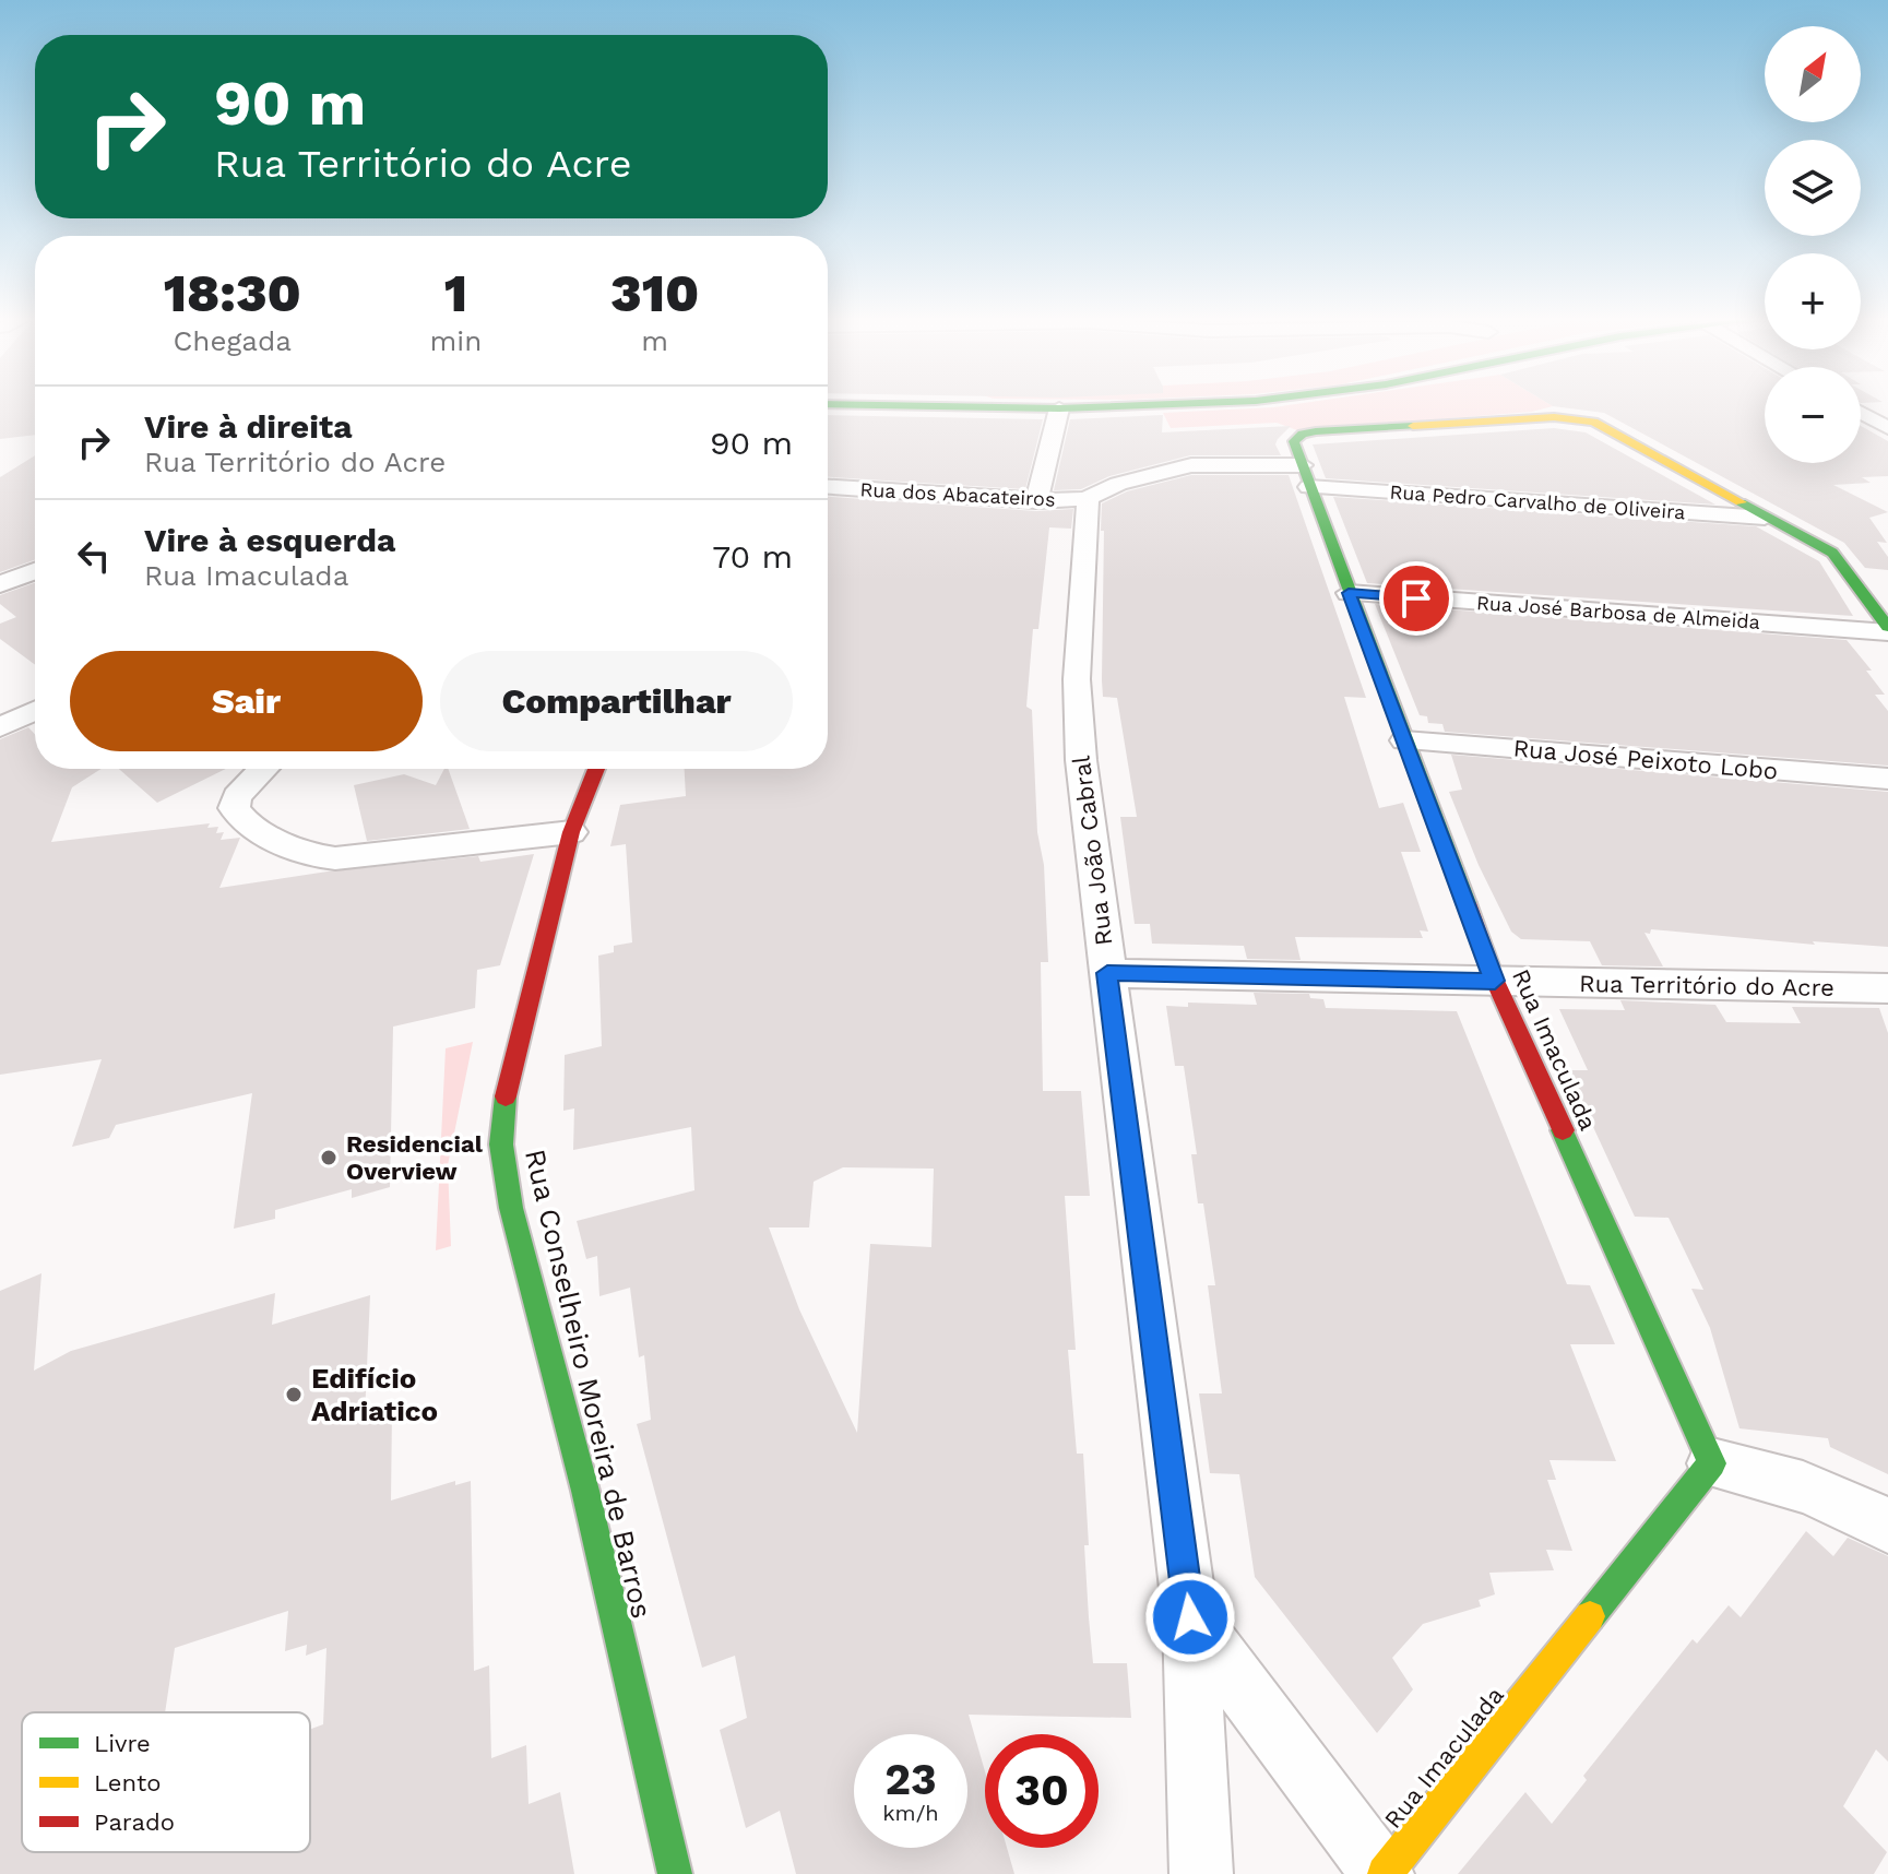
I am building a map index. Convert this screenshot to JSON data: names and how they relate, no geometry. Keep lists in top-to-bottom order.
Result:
{
  "streets": {
    "main road": ["Rua Imaculada", "Rua Conselheiro Moreira de Barros"],
    "street": [
      "Rua dos Abacateiros",
      "Rua Pedro Carvalho de Oliveira",
      "Rua José Barbosa de Almeida",
      "Rua José Peixoto Lobo",
      "Rua João Cabral",
      "Rua Território do Acre"
    ]
  },
  "crossings": [
    ["Rua dos Abacateiros", "Rua Pedro Carvalho de Oliveira"],
    ["Rua dos Abacateiros", "Rua João Cabral"],
    ["Rua dos Abacateiros", "Rua Imaculada"],
    ["Rua Pedro Carvalho de Oliveira", "Rua Imaculada"],
    ["Rua José Barbosa de Almeida", "Rua Imaculada"],
    ["Rua José Peixoto Lobo", "Rua Imaculada"],
    ["Rua João Cabral", "Rua Território do Acre"],
    ["Rua Território do Acre", "Rua Imaculada"]
  ],
  "places": ["Residencial Overview", "Edifício Adriatico"],
  "legend": ["Livre", "Lento", "Parado"],
  "north": "top right",
  "page": {
    "map_buttons": ["+", "−"],
    "turn": ["90 m", "Rua Território do Acre"],
    "eta": [
      "18:30",
      "Chegada",
      "1",
      "min",
      "310",
      "m"
    ],
    "list": [
      {
        "name": "Vire à direita",
        "note": "Rua Território do Acre",
        "value": "90 m"
      },
      {
        "name": "Vire à esquerda",
        "note": "Rua Imaculada",
        "value": "70 m"
      }
    ],
    "buttons": ["Sair", "Compartilhar"],
    "speed": "23 km/h",
    "limit": "30"
  }
}
